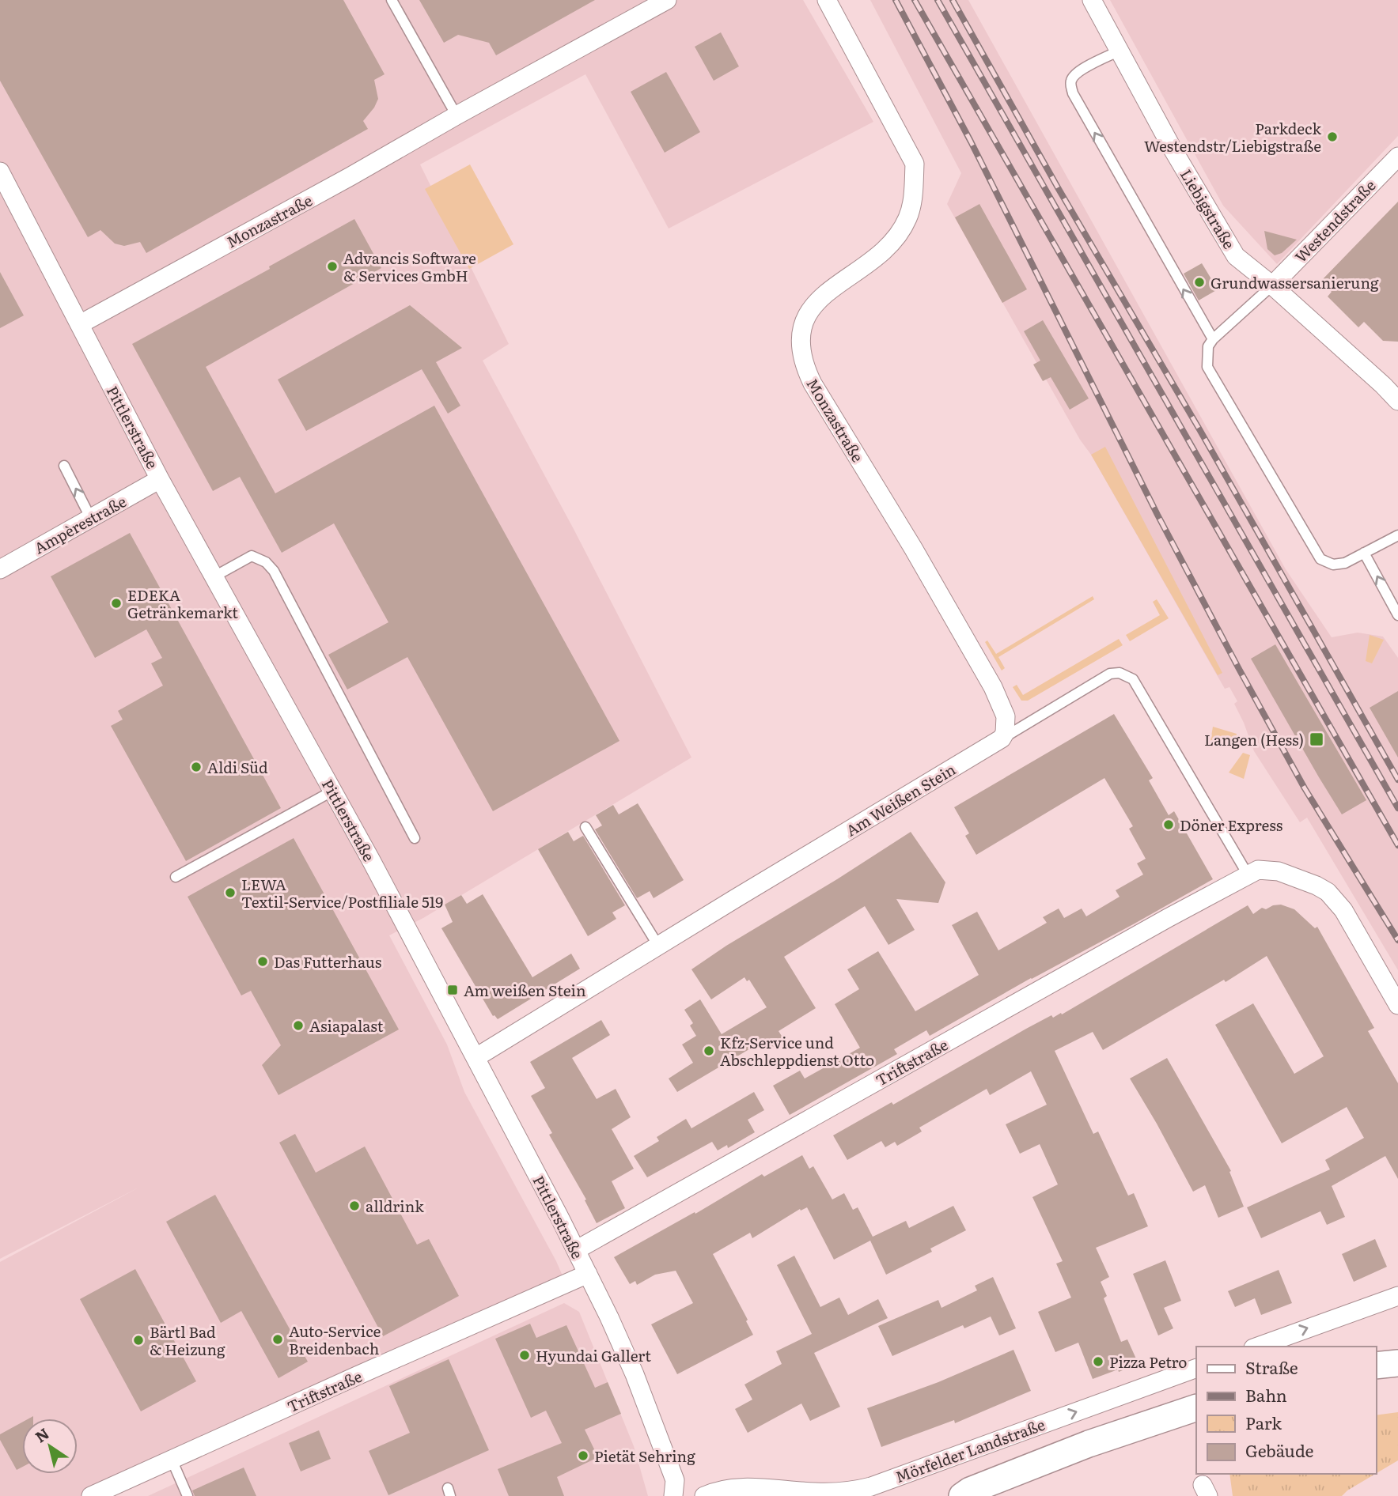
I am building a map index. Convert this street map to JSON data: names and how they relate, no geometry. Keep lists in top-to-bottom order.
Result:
{
  "streets": {
    "street": [
      "Liebigstraße",
      "Monzastraße",
      "Westendstraße",
      "Pittlerstraße",
      "Ampèrestraße",
      "Am Weißen Stein",
      "Triftstraße",
      "Mörfelder Landstraße"
    ]
  },
  "crossings": [
    ["Liebigstraße", "Westendstraße"],
    ["Monzastraße", "Pittlerstraße"],
    ["Monzastraße", "Am Weißen Stein"],
    ["Pittlerstraße", "Ampèrestraße"],
    ["Pittlerstraße", "Am Weißen Stein"],
    ["Pittlerstraße", "Triftstraße"],
    ["Am Weißen Stein", "Triftstraße"]
  ],
  "one_way": ["Mörfelder Landstraße"],
  "places": {
    "other": [
      "Parkdeck Westendstr/Liebigstraße",
      "Advancis Software & Services GmbH",
      "Grundwassersanierung",
      "EDEKA Getränkemarkt",
      "Aldi Süd",
      "Döner Express",
      "LEWA Textil-Service/Postfiliale 519",
      "Das Futterhaus",
      "Asiapalast",
      "Kfz-Service und Abschleppdienst Otto",
      "alldrink",
      "Auto-Service Breidenbach",
      "Bärtl Bad & Heizung",
      "Hyundai Gallert",
      "Pizza Petro",
      "Pietät Sehring"
    ],
    "transit": ["Langen (Hess)", "Am weißen Stein"]
  },
  "legend": [
    "Straße",
    "Bahn",
    "Park",
    "Gebäude"
  ],
  "north": "top left"
}
